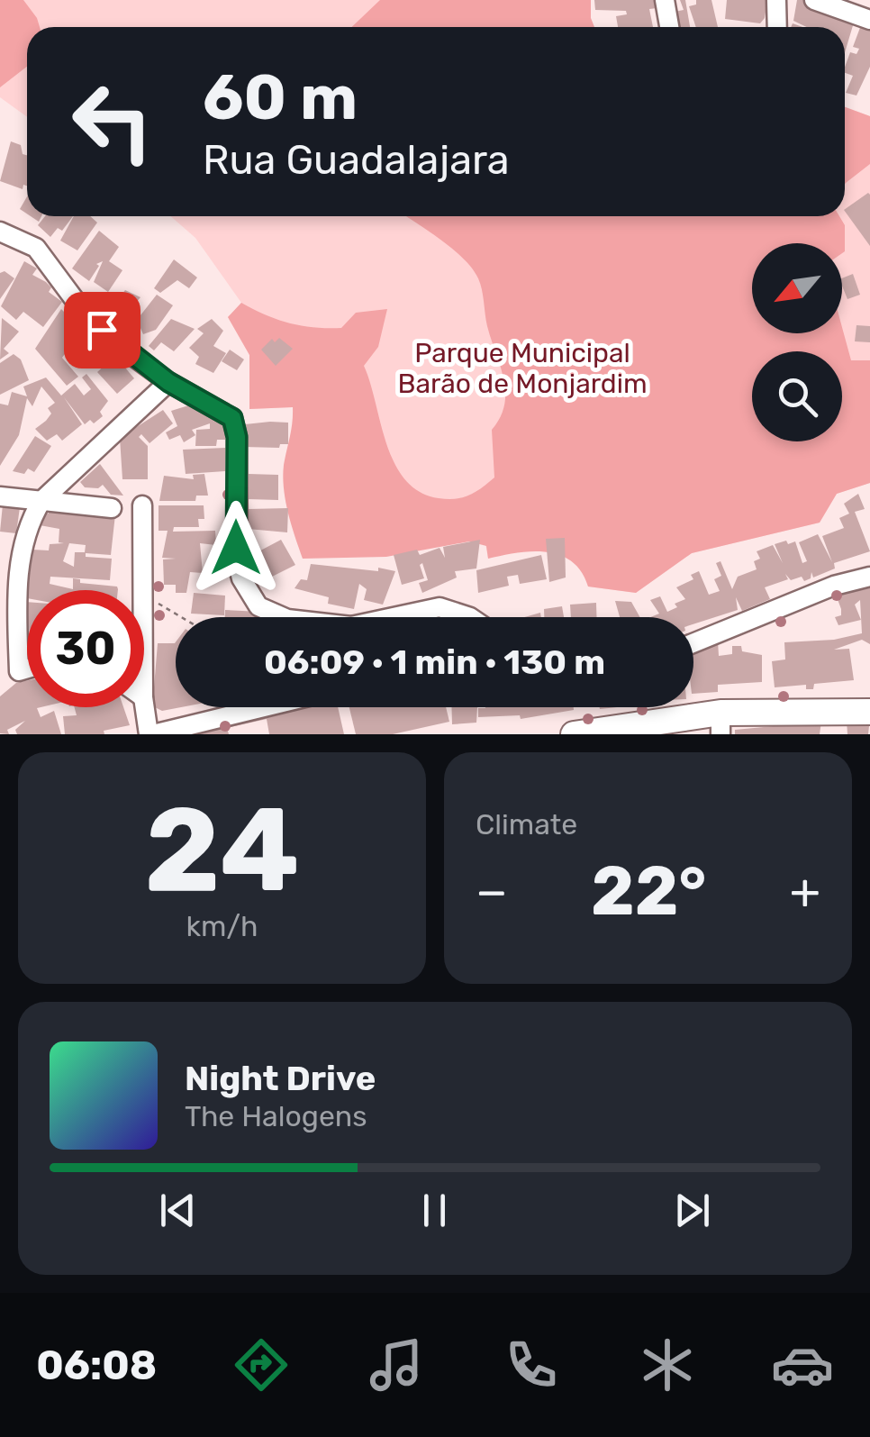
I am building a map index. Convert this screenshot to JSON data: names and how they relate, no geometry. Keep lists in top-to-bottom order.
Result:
{
  "parks": ["Parque Municipal Barão de Monjardim"],
  "north": "bottom left",
  "page": {
    "turn": ["60 m", "Rua Guadalajara"],
    "limit": "30",
    "trip": "06:09 · 1 min · 130 m",
    "tile": [
      ["24", "km/h"],
      "Climate"
    ],
    "heat": ["−", "22°", "+"],
    "song": ["Night Drive", "The Halogens"],
    "tabs": "06:08"
  }
}
